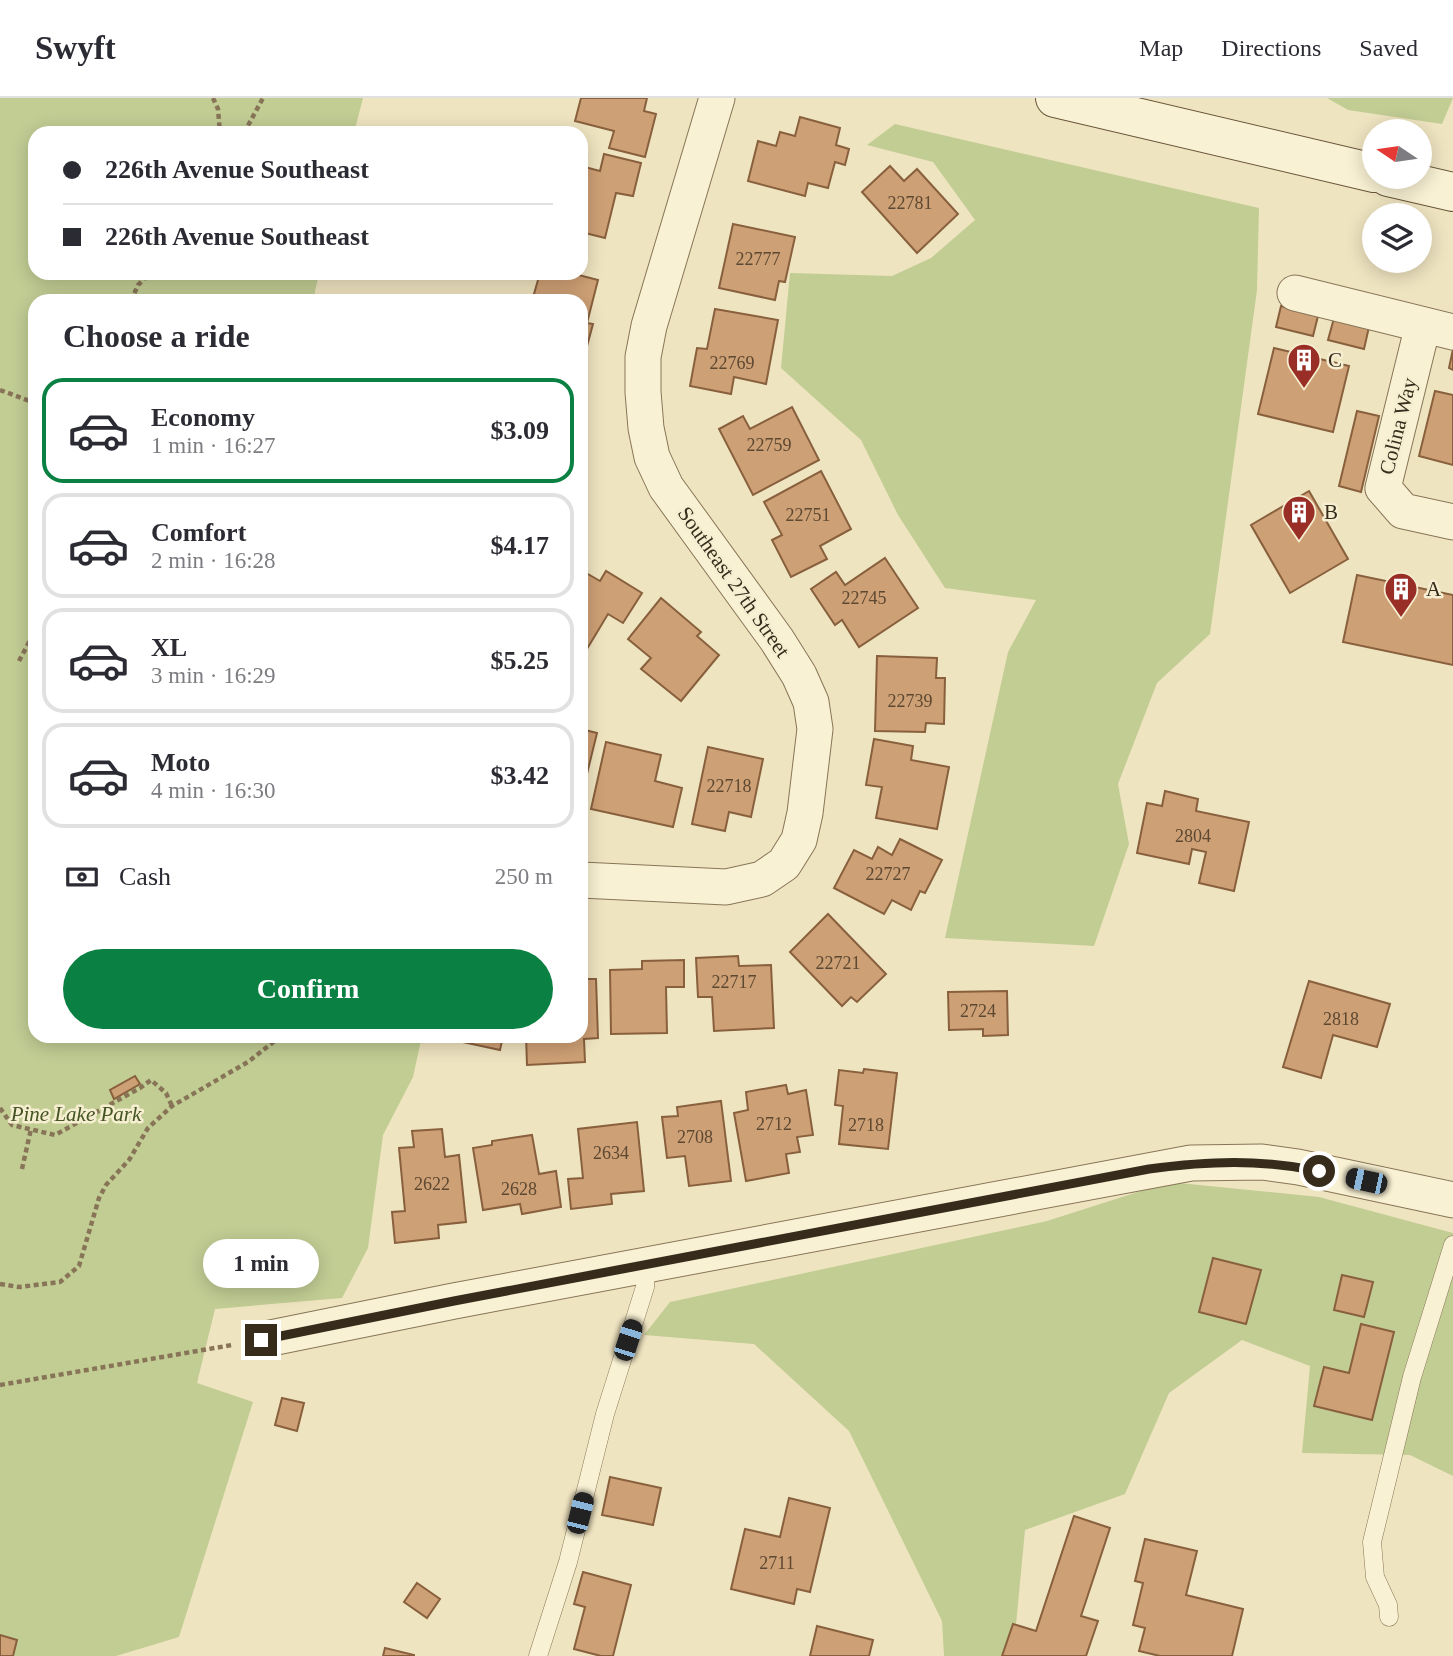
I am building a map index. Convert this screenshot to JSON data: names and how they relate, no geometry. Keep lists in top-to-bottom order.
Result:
{
  "streets": {
    "street": ["Colina Way", "Southeast 27th Street"]
  },
  "parks": ["Pine Lake Park"],
  "places": {
    "building": ["C", "B", "A"]
  },
  "house_numbers": [
    "22781",
    "22777",
    "22769",
    "22759",
    "22751",
    "22745",
    "22739",
    "22718",
    "2804",
    "22727",
    "22721",
    "22717",
    "2724",
    "2818",
    "2712",
    "2718",
    "2708",
    "2634",
    "2622",
    "2628",
    "2711"
  ],
  "north": "left",
  "page": {
    "header": "Swyft",
    "nav": ["Map", "Directions", "Saved"],
    "banner": ["226th Avenue Southeast", "226th Avenue Southeast"],
    "heading": "Choose a ride",
    "list": [
      {
        "name": "Economy",
        "note": "1 min · 16:27",
        "value": "$3.09"
      },
      {
        "name": "Comfort",
        "note": "2 min · 16:28",
        "value": "$4.17"
      },
      {
        "name": "XL",
        "note": "3 min · 16:29",
        "value": "$5.25"
      },
      {
        "name": "Moto",
        "note": "4 min · 16:30",
        "value": "$3.42"
      }
    ],
    "pay": ["Cash", "250 m"],
    "buttons": "Confirm",
    "bubble": "1 min"
  }
}
